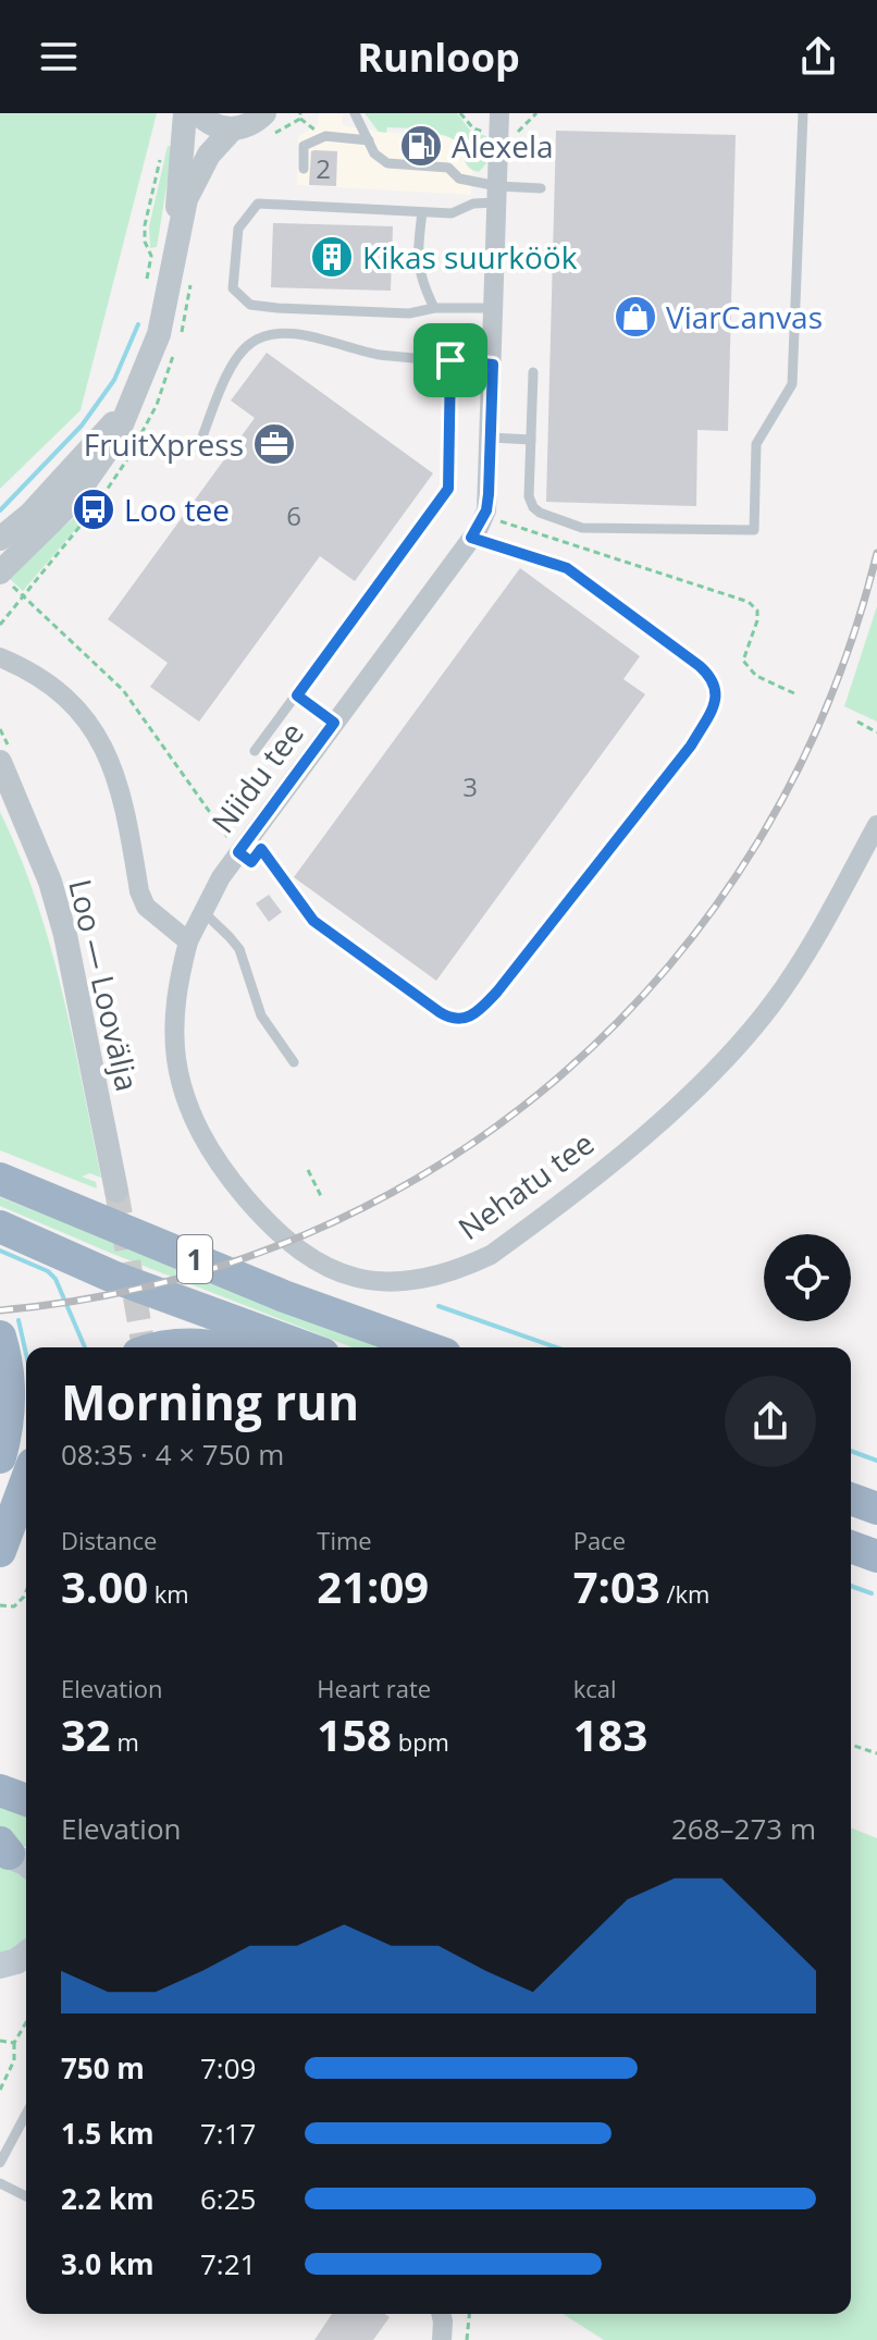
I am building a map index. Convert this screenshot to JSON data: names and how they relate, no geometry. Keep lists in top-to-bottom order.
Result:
{
  "streets": {
    "highway": ["1"],
    "street": ["Niidu tee", "Loo — Loovälja", "Nehatu tee"]
  },
  "crossings": [
    ["Niidu tee", "Nehatu tee"]
  ],
  "places": {
    "fuel station": ["Alexela"],
    "building": ["Kikas suurköök"],
    "shop": ["ViarCanvas"],
    "office": ["FruitXpress"],
    "bus stop": ["Loo tee"]
  },
  "house_numbers": ["2", "6", "3"],
  "page": {
    "header": "Runloop",
    "heading": ["Morning run", "08:35 · 4 × 750 m"],
    "stats": [
      ["Distance", "3.00 km"],
      ["Time", "21:09"],
      ["Pace", "7:03 /km"],
      ["Elevation", "32 m"],
      ["Heart rate", "158 bpm"],
      ["kcal", "183"]
    ],
    "chart": ["Elevation", "268–273 m"],
    "list": [
      {
        "name": "750 m",
        "note": "7:09"
      },
      {
        "name": "1.5 km",
        "note": "7:17"
      },
      {
        "name": "2.2 km",
        "note": "6:25"
      },
      {
        "name": "3.0 km",
        "note": "7:21"
      }
    ]
  }
}
